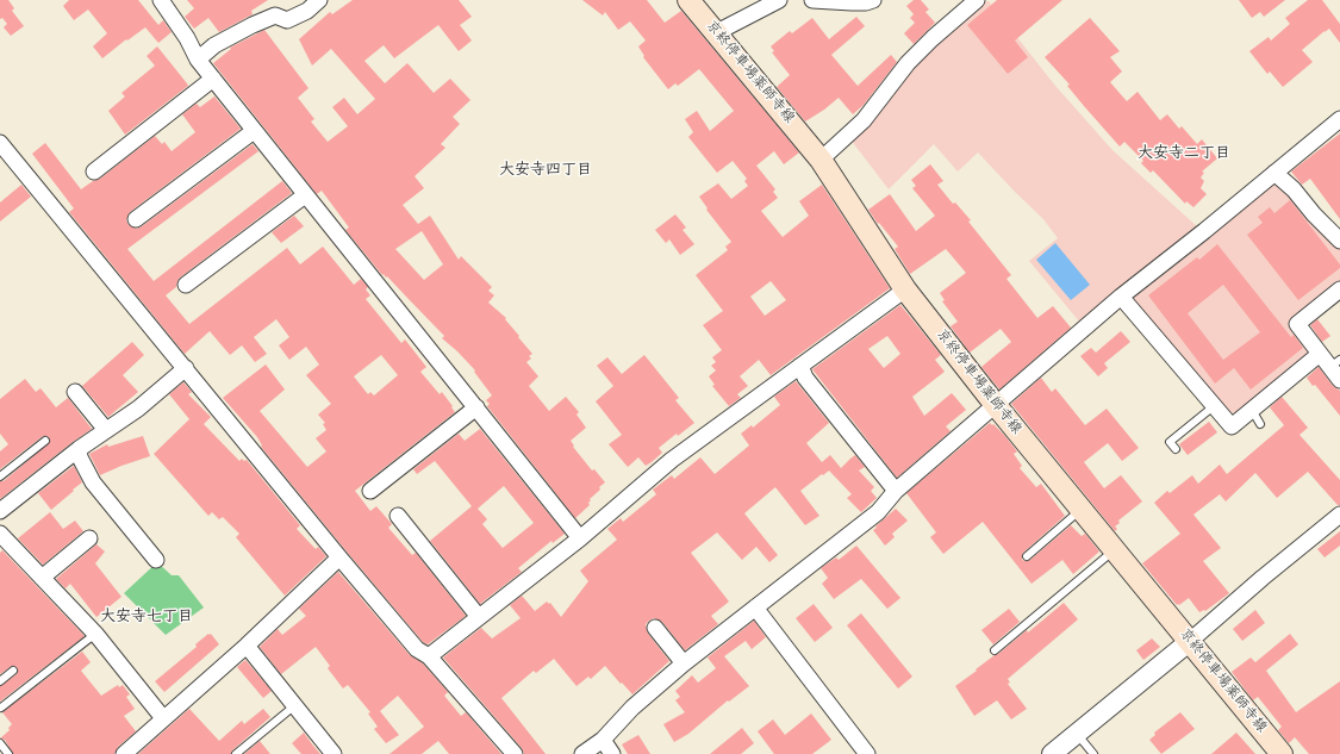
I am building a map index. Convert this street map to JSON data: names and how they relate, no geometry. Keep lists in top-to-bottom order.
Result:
{
  "streets": {
    "main road": ["京終停車場薬師寺線"]
  },
  "districts": ["大安寺二丁目", "大安寺四丁目", "大安寺七丁目"]
}
